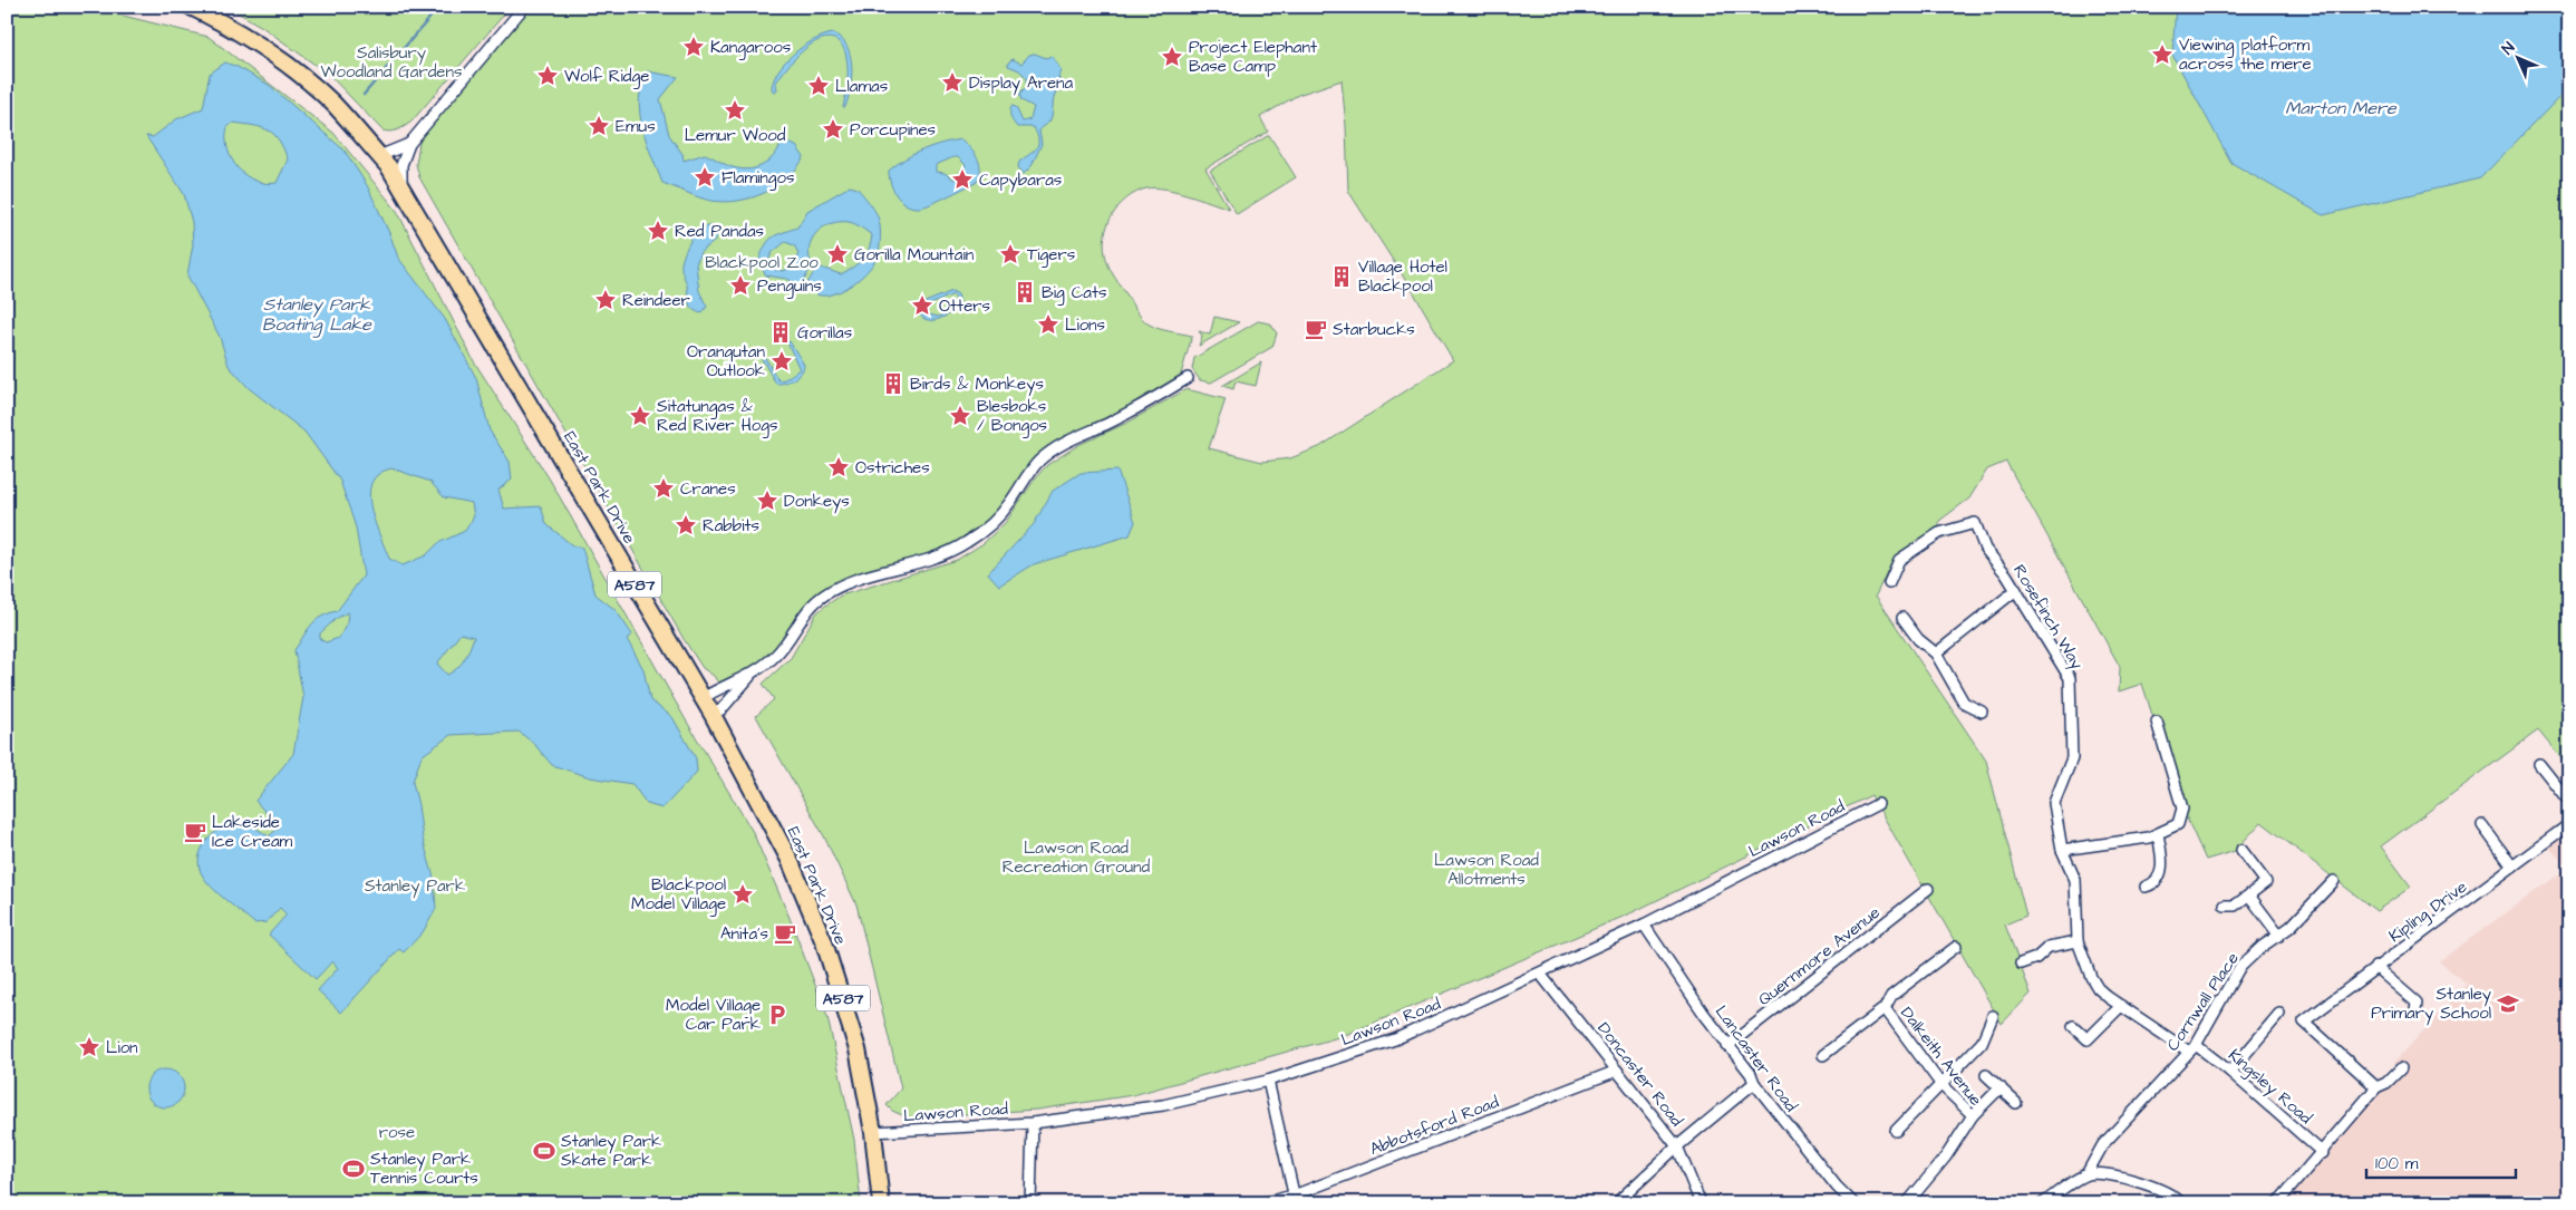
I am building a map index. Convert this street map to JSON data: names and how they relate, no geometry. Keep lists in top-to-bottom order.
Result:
{
  "streets": {
    "main road": ["East Park Drive", "A587"],
    "street": [
      "Rosefinch Way",
      "Lawson Road",
      "Kipling Drive",
      "Quernmore Avenue",
      "Cornwall Place",
      "Dalkeith Avenue",
      "Lancaster Road",
      "Doncaster Road",
      "Kingsley Road",
      "Abbotsford Road"
    ]
  },
  "crossings": [
    ["East Park Drive", "Lawson Road"],
    ["Rosefinch Way", "Cornwall Place"],
    ["Rosefinch Way", "Kingsley Road"],
    ["Lawson Road", "Lancaster Road"],
    ["Lawson Road", "Doncaster Road"],
    ["Quernmore Avenue", "Lancaster Road"],
    ["Cornwall Place", "Kingsley Road"],
    ["Doncaster Road", "Abbotsford Road"]
  ],
  "water": ["Marton Mere", "Stanley Park Boating Lake"],
  "parks": [
    "Salisbury Woodland Gardens",
    "Blackpool Zoo",
    "Lawson Road Recreation Ground",
    "Lawson Road Allotments",
    "Stanley Park",
    "rose"
  ],
  "places": {
    "place": [
      "Kangaroos",
      "Viewing platform across the mere",
      "Project Elephant Base Camp",
      "Wolf Ridge",
      "Display Arena",
      "Llamas",
      "Lemur Wood",
      "Emus",
      "Porcupines",
      "Flamingos",
      "Capybaras",
      "Red Pandas",
      "Gorilla Mountain",
      "Tigers",
      "Penguins",
      "Reindeer",
      "Otters",
      "Lions",
      "Orangutan Outlook",
      "Sitatungas & Red River Hogs",
      "Blesboks / Bongos",
      "Ostriches",
      "Cranes",
      "Donkeys",
      "Rabbits",
      "Blackpool Model Village",
      "Lion"
    ],
    "building": [
      "Village Hotel Blackpool",
      "Big Cats",
      "Gorillas",
      "Birds & Monkeys"
    ],
    "cafe": ["Starbucks", "Lakeside Ice Cream", "Anita's"],
    "school or university": ["Stanley Primary School"],
    "parking": ["Model Village Car Park"],
    "sports": ["Stanley Park Skate Park", "Stanley Park Tennis Courts"]
  },
  "scale_bar": "100 m",
  "north": "top left"
}
